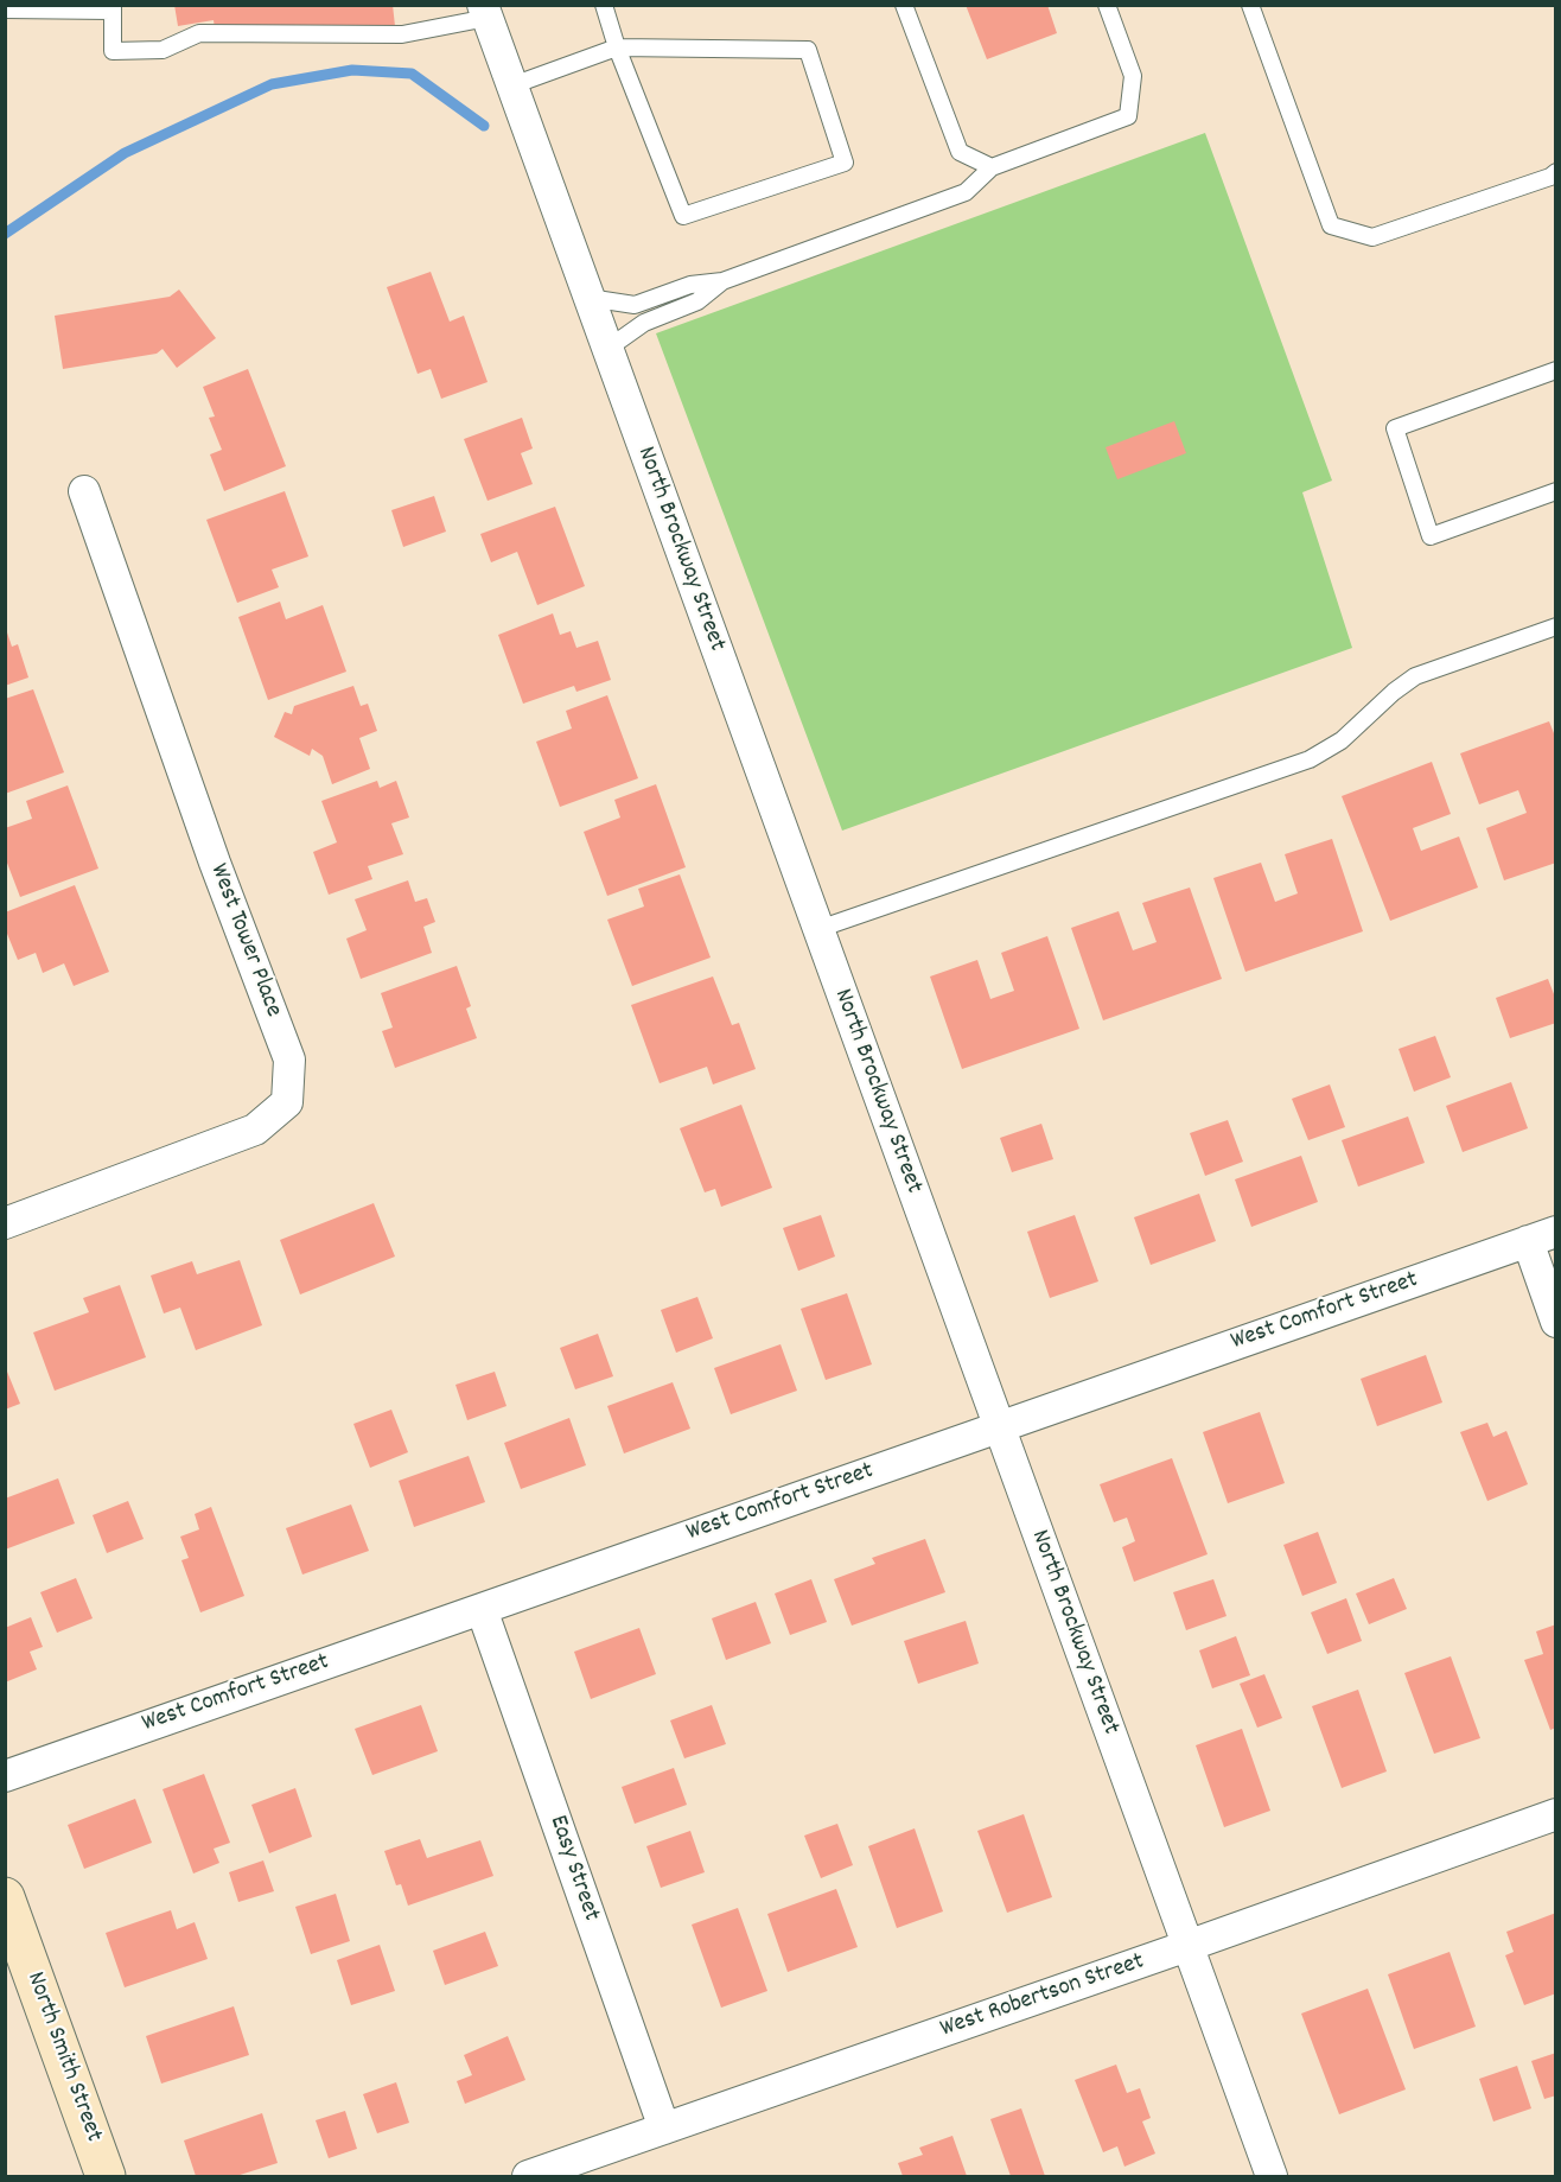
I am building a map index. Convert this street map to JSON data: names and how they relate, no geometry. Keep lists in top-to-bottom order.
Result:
{
  "streets": {
    "street": [
      "North Brockway Street",
      "West Tower Place",
      "West Comfort Street",
      "Easy Street",
      "West Robertson Street",
      "North Smith Street"
    ]
  },
  "crossings": [
    ["North Brockway Street", "West Comfort Street"],
    ["North Brockway Street", "West Robertson Street"],
    ["West Comfort Street", "Easy Street"],
    ["Easy Street", "West Robertson Street"]
  ]
}
